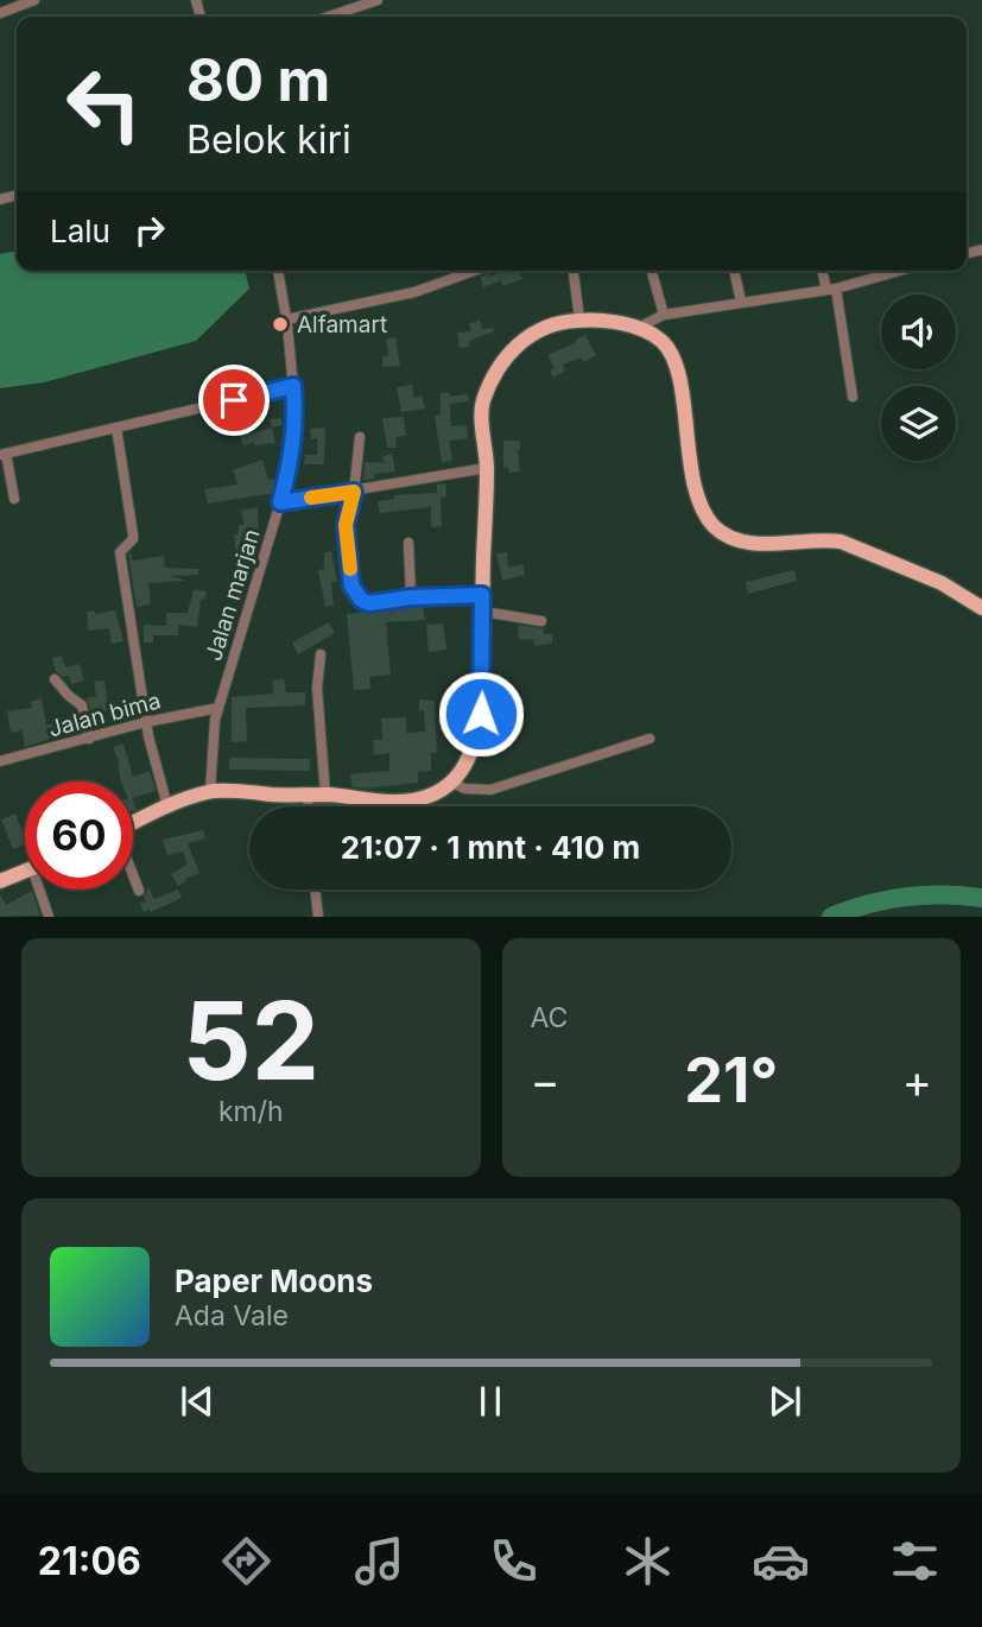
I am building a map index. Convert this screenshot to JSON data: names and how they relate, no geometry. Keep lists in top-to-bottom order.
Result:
{
  "streets": {
    "street": ["Jalan marjan", "Jalan bima"]
  },
  "crossings": [
    ["Jalan marjan", "Jalan bima"]
  ],
  "places": ["Alfamart"],
  "page": {
    "turn": ["80 m", "Belok kiri"],
    "then": "Lalu",
    "limit": "60",
    "trip": "21:07 · 1 mnt · 410 m",
    "tile": [
      ["52", "km/h"],
      "AC"
    ],
    "heat": ["−", "21°", "+"],
    "song": ["Paper Moons", "Ada Vale"],
    "tabs": "21:06"
  }
}
